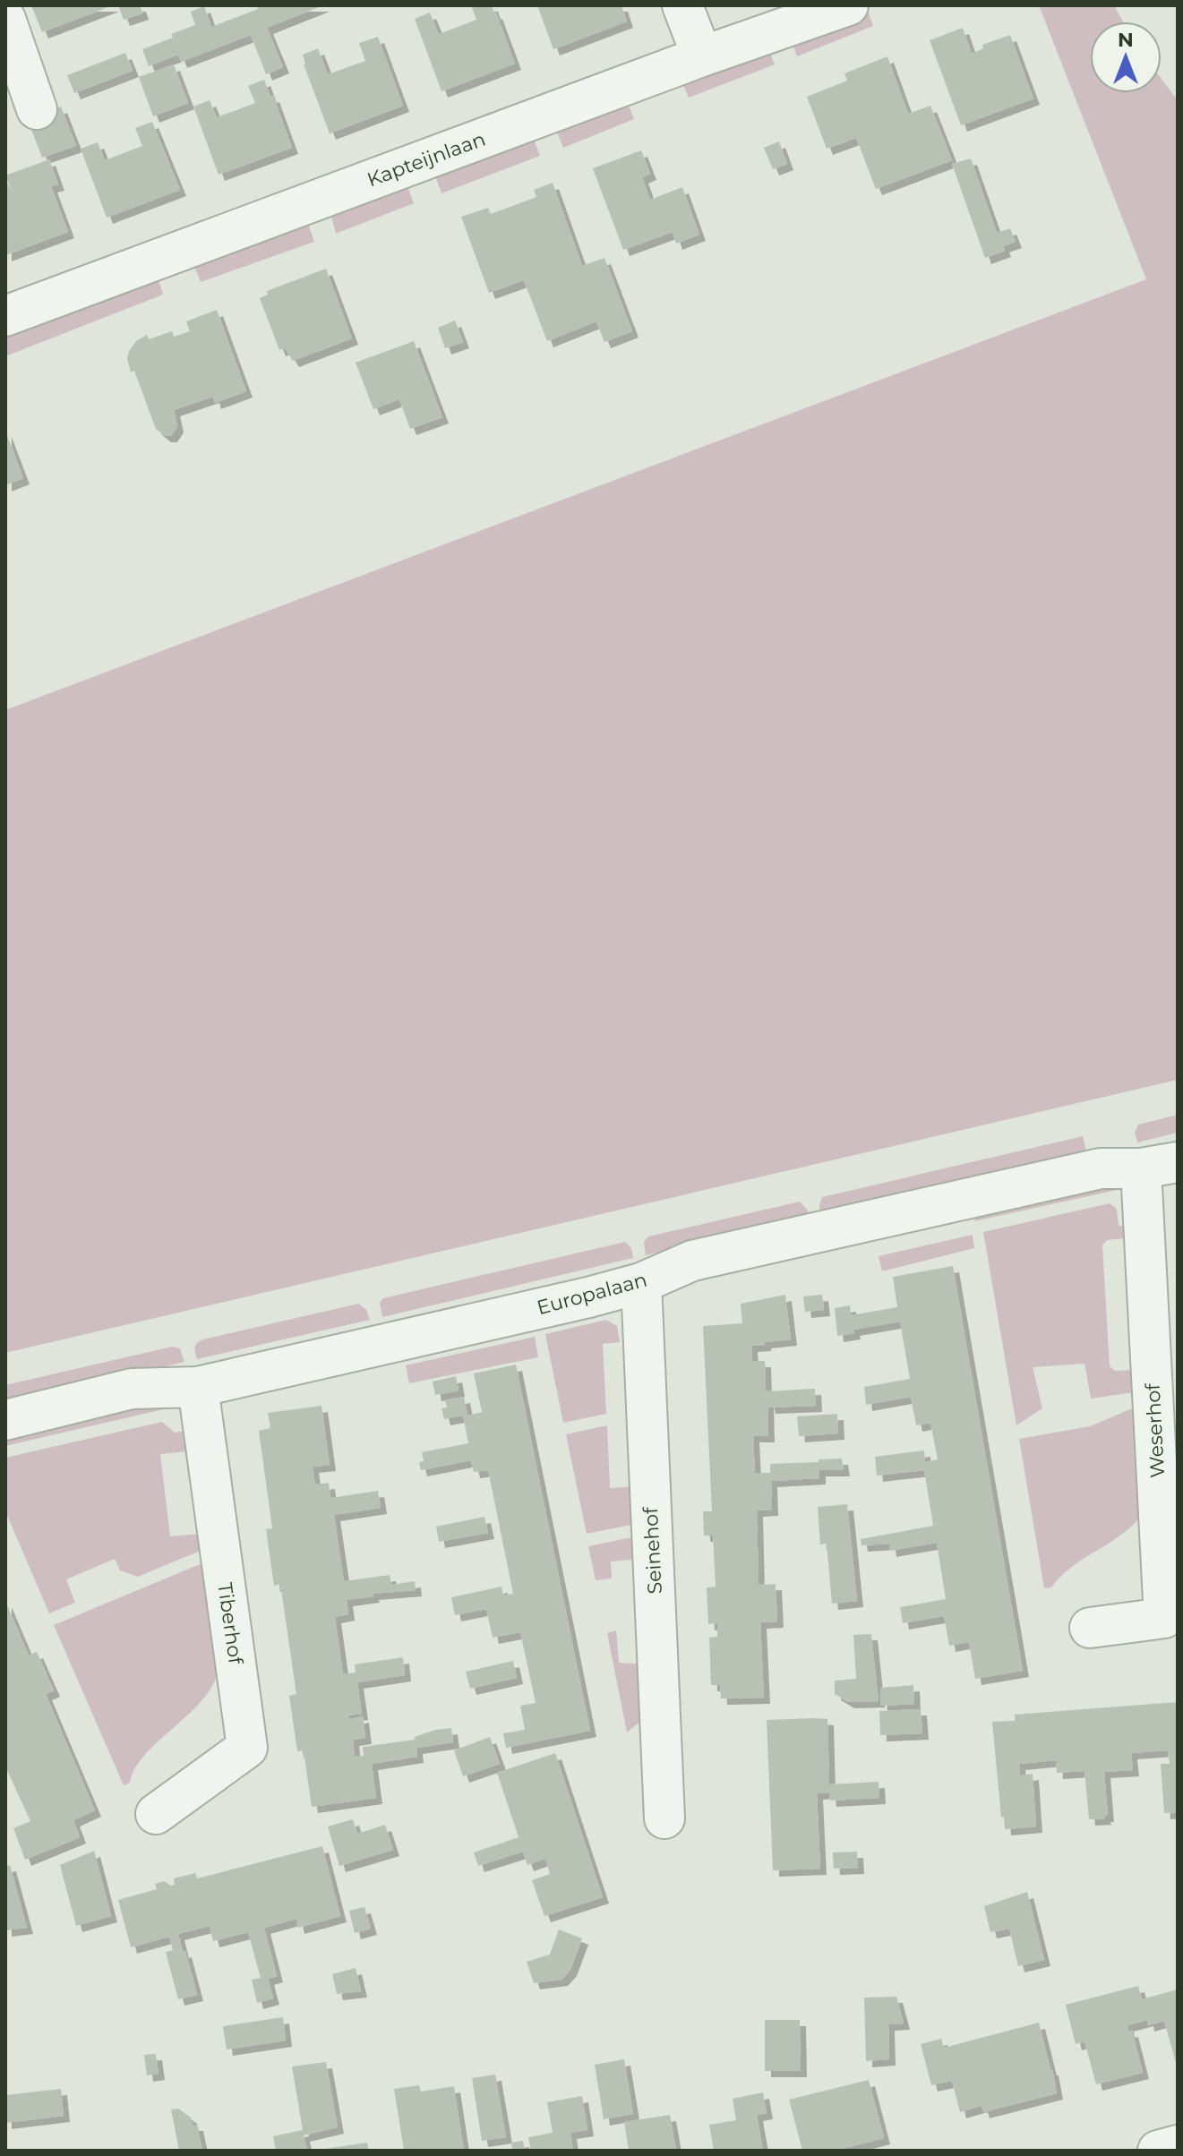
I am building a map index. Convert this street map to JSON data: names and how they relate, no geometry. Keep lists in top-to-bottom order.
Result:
{
  "streets": {
    "street": [
      "Kapteijnlaan",
      "Europalaan",
      "Weserhof",
      "Seinehof",
      "Tiberhof"
    ]
  },
  "crossings": [
    ["Europalaan", "Weserhof"],
    ["Europalaan", "Seinehof"],
    ["Europalaan", "Tiberhof"]
  ],
  "north": "top"
}
